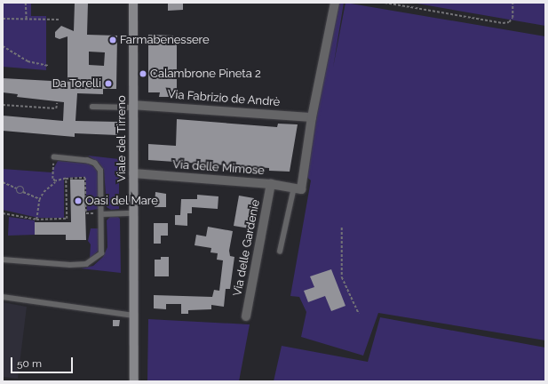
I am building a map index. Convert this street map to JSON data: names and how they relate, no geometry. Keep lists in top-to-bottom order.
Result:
{
  "streets": {
    "main road": ["Viale del Tirreno"],
    "street": ["Via Fabrizio de Andrè", "Via delle Mimose", "Via delle Gardenie"]
  },
  "crossings": [
    ["Via Fabrizio de Andrè", "Viale del Tirreno"],
    ["Viale del Tirreno", "Via delle Mimose"],
    ["Via delle Mimose", "Via delle Gardenie"]
  ],
  "places": [
    "Farmabenessere",
    "Calambrone Pineta 2",
    "Da Torelli",
    "Oasi del Mare"
  ],
  "scale_bar": "50 m"
}
